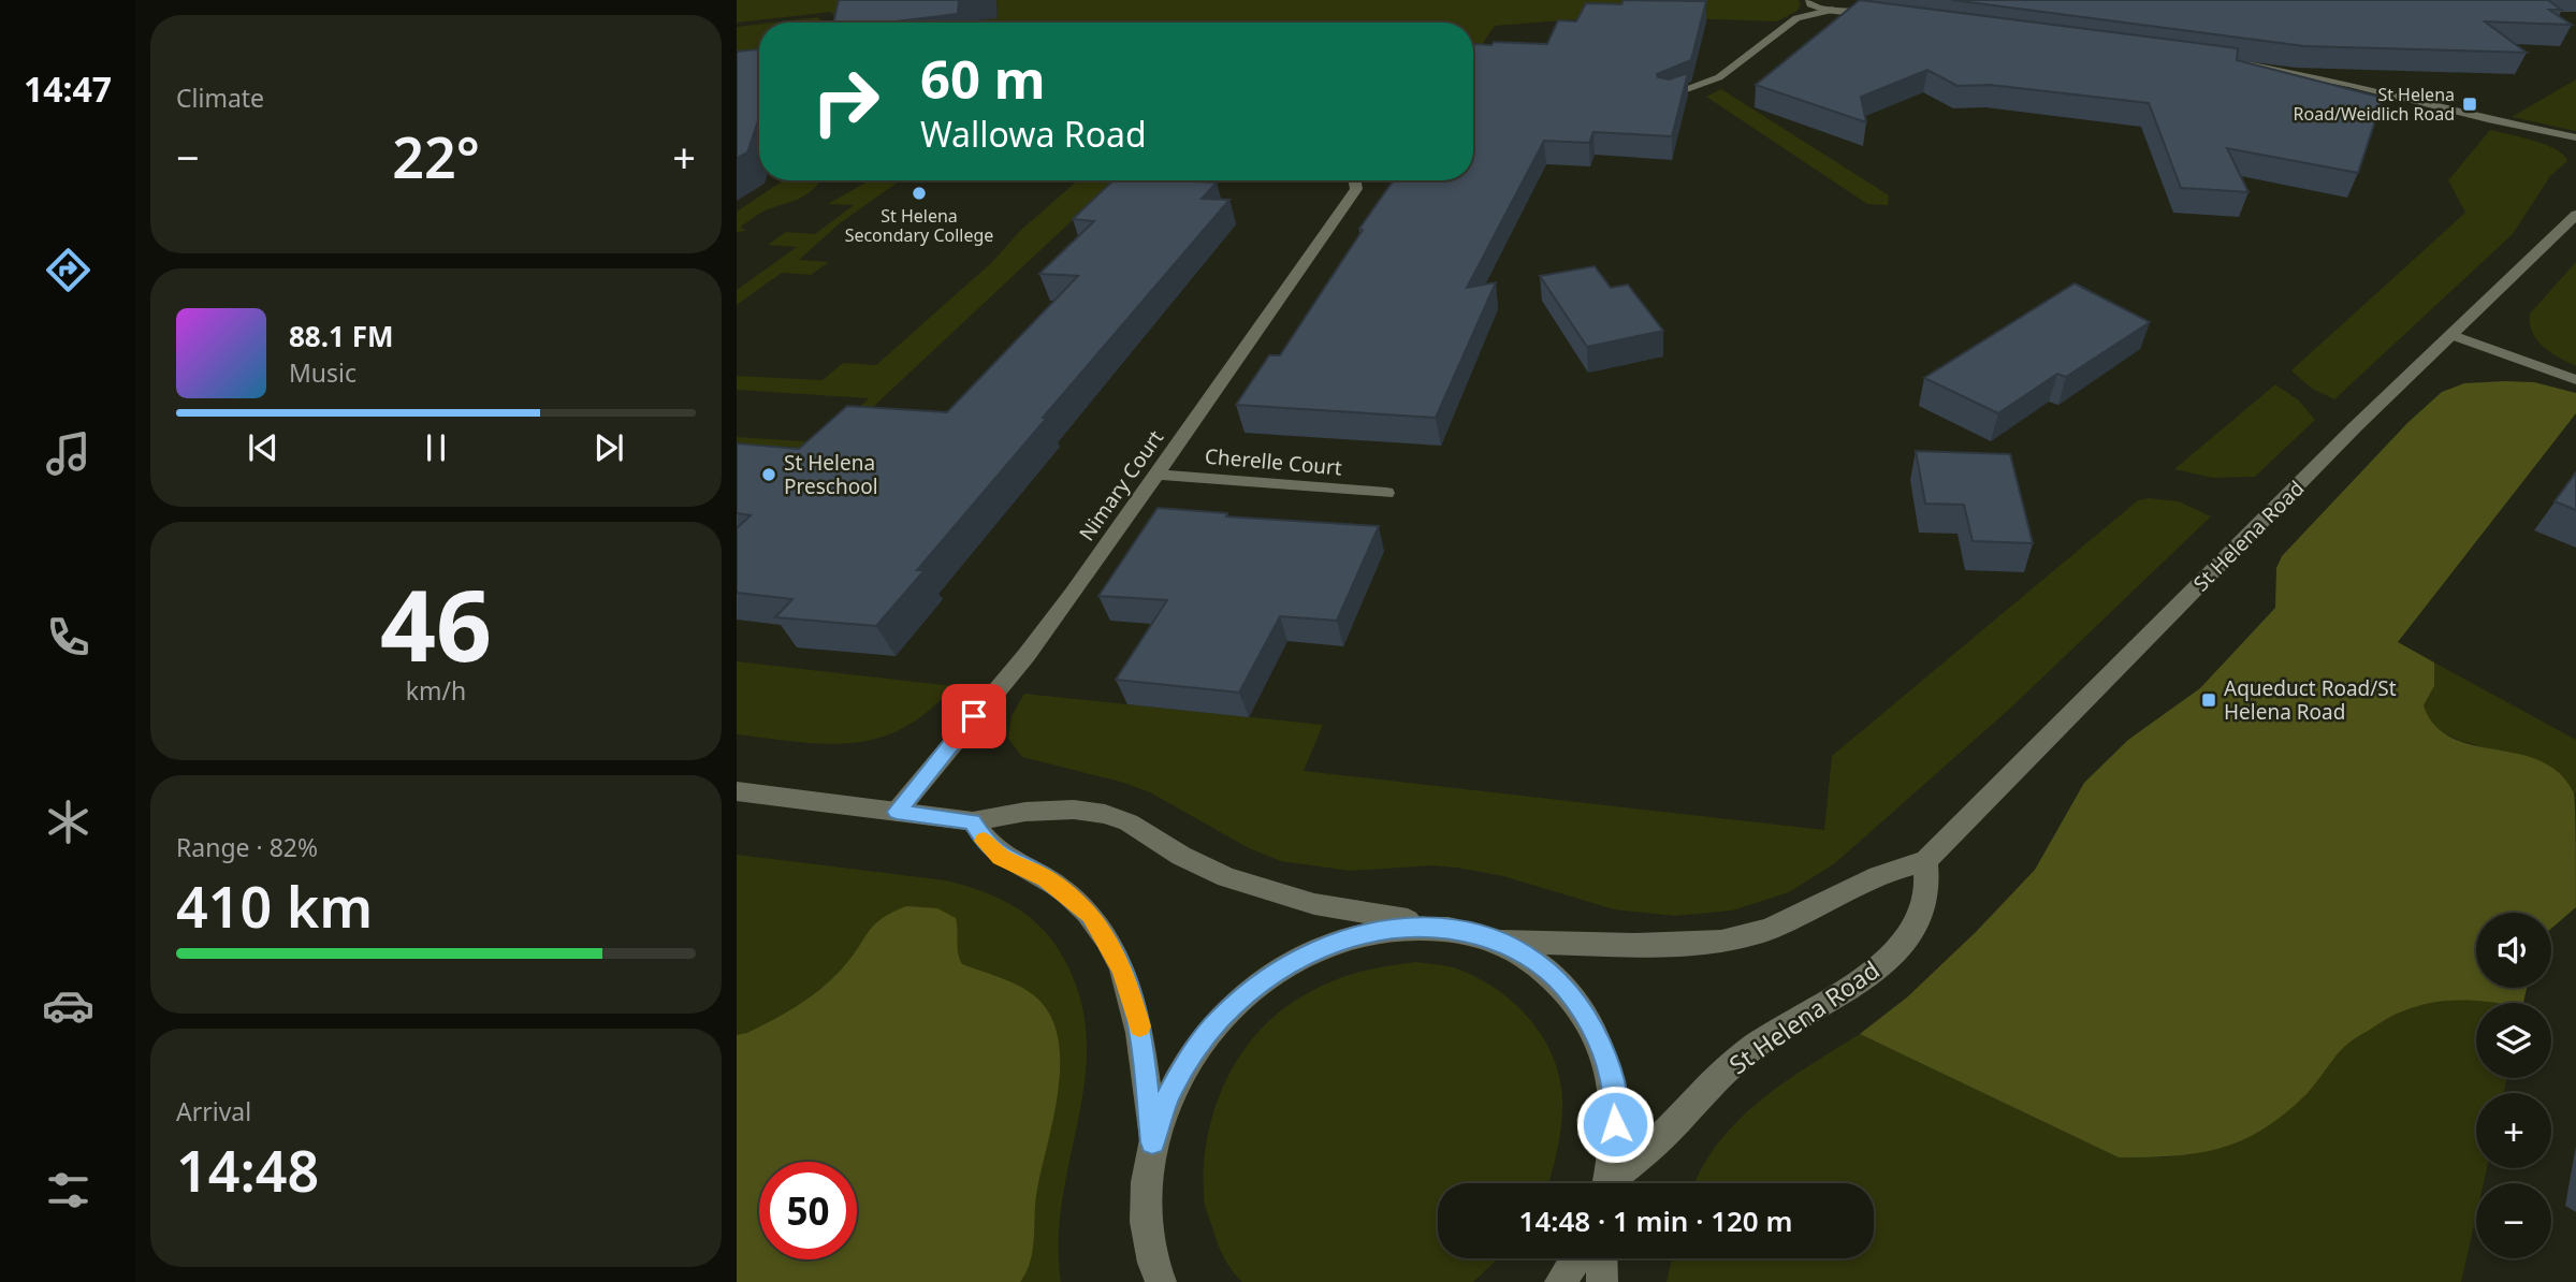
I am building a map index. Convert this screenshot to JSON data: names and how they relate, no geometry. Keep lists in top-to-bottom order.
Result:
{
  "streets": {
    "main road": ["Cherelle Court", "Nimary Court", "St Helena Road"]
  },
  "crossings": [
    ["Cherelle Court", "Nimary Court"]
  ],
  "places": {
    "transit": ["St Helena Road/Weidlich Road", "Aqueduct Road/St Helena Road"],
    "other": ["St Helena Secondary College", "St Helena Preschool"]
  },
  "page": {
    "tabs": "14:47",
    "tile": [
      "Climate",
      ["46", "km/h"],
      ["Range · 82%", "410 km"],
      ["Arrival", "14:48"]
    ],
    "turn": ["60 m", "Wallowa Road"],
    "heat": ["−", "22°", "+"],
    "song": ["88.1 FM", "Music"],
    "map_buttons": ["+", "−"],
    "limit": "50",
    "trip": "14:48 · 1 min · 120 m"
  }
}
